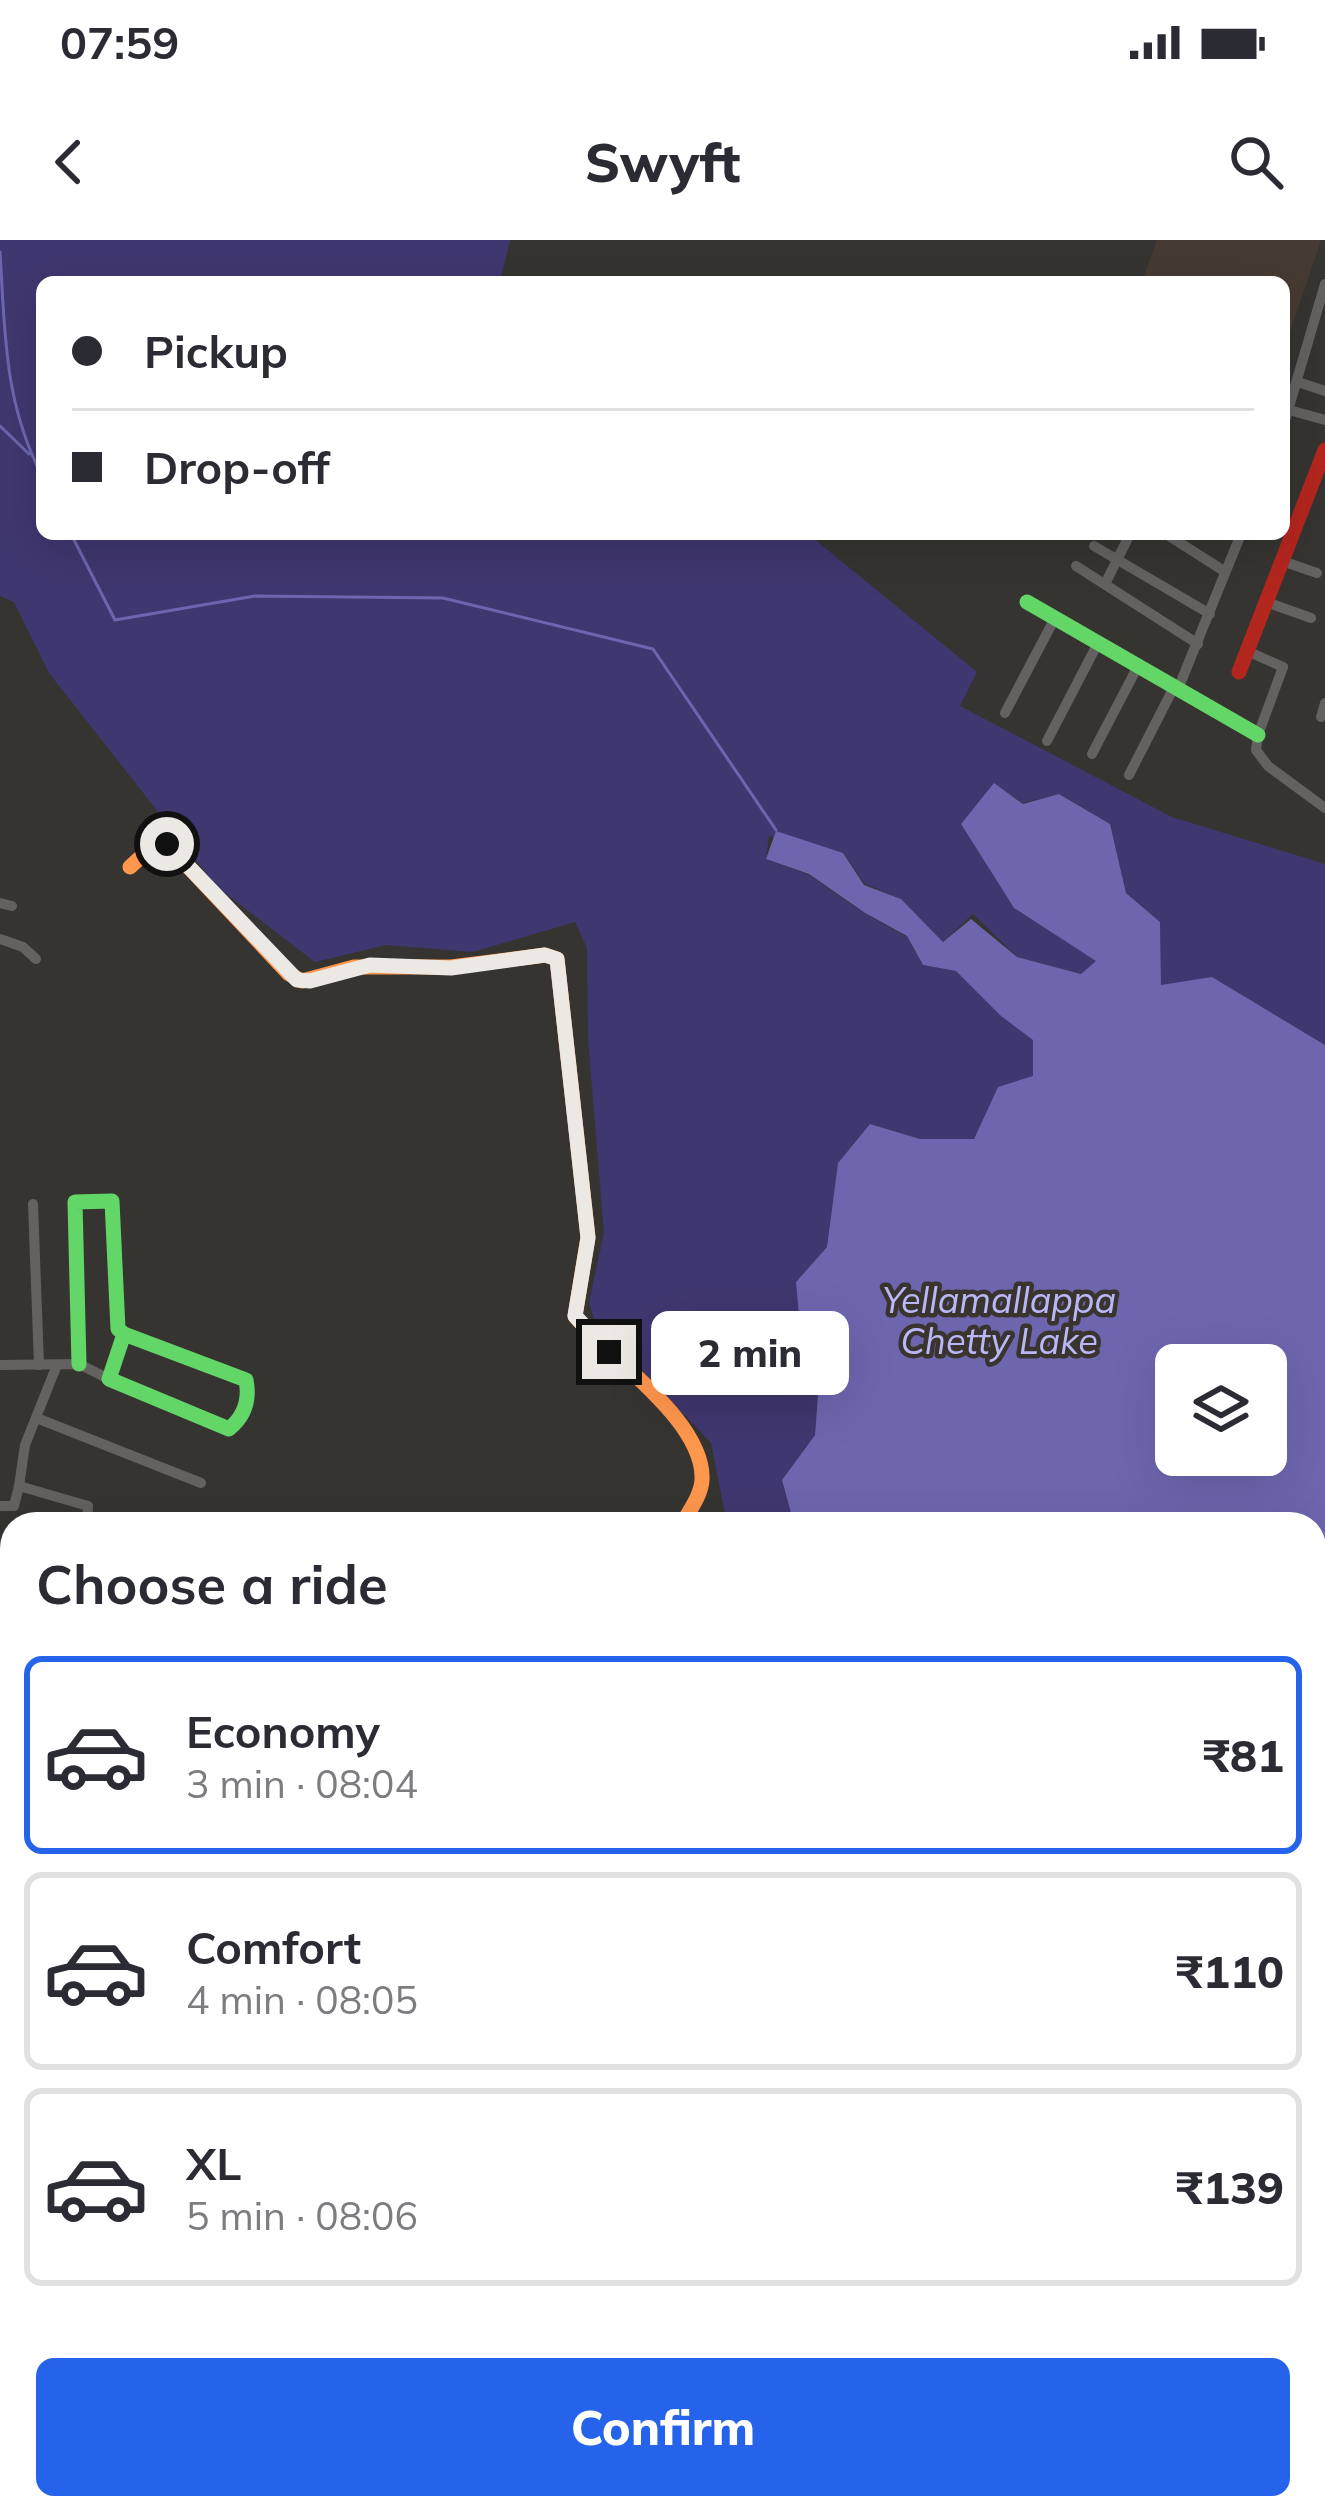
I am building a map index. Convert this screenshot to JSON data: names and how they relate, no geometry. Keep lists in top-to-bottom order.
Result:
{
  "water": ["Yellamallappa Chetty Lake"],
  "page": {
    "status": "07:59",
    "header": "Swyft",
    "banner": ["Pickup", "Drop-off"],
    "bubble": "2 min",
    "heading": "Choose a ride",
    "list": [
      {
        "name": "Economy",
        "note": "3 min · 08:04",
        "value": "₹81"
      },
      {
        "name": "Comfort",
        "note": "4 min · 08:05",
        "value": "₹110"
      },
      {
        "name": "XL",
        "note": "5 min · 08:06",
        "value": "₹139"
      }
    ],
    "buttons": "Confirm"
  }
}
